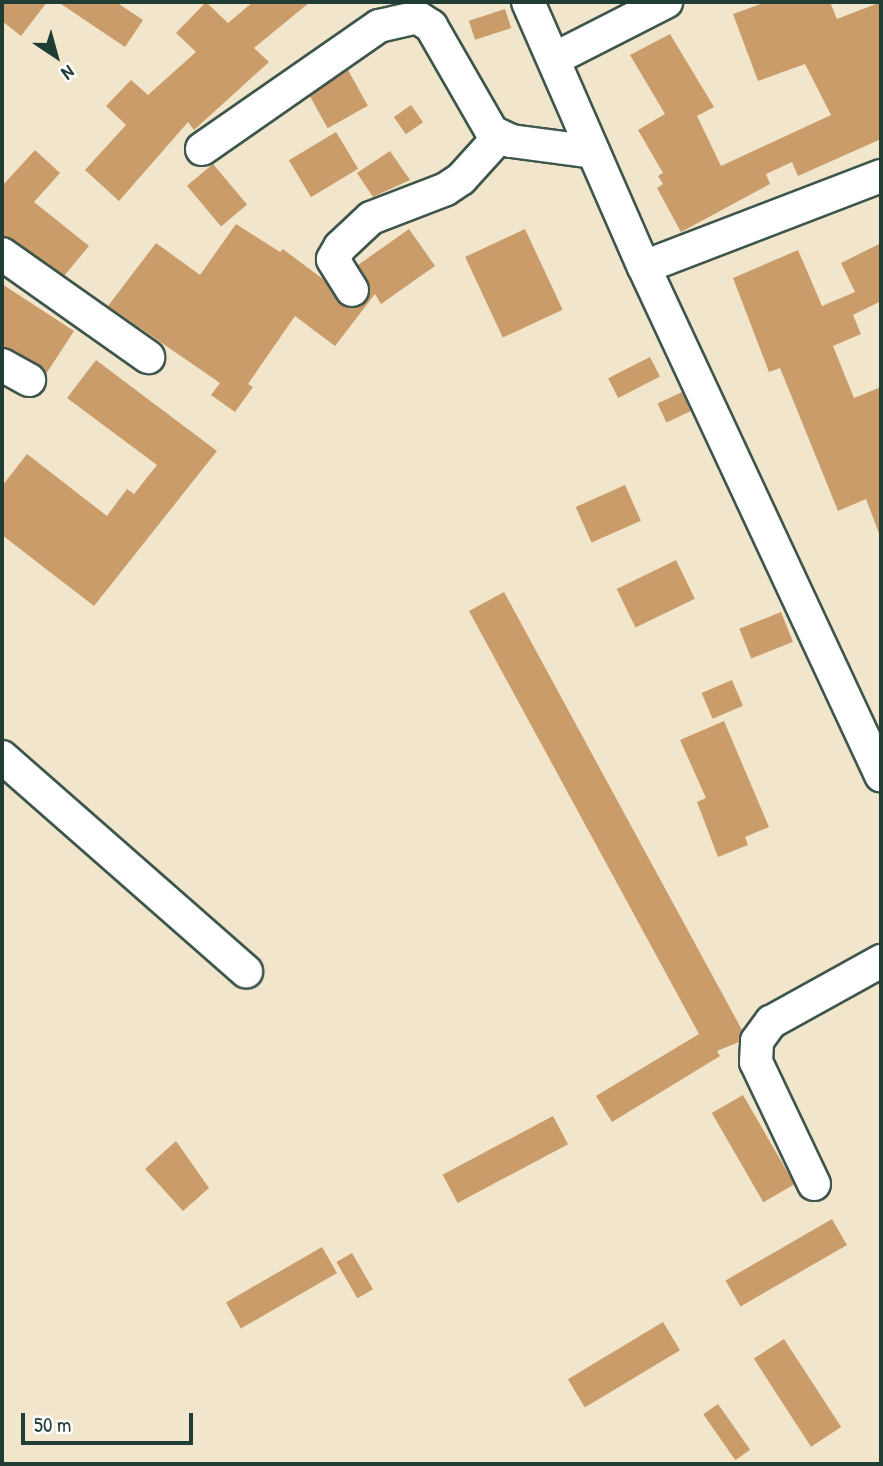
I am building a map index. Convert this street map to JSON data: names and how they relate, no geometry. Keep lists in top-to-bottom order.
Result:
{
  "scale_bar": "50 m",
  "north": "bottom right"
}
